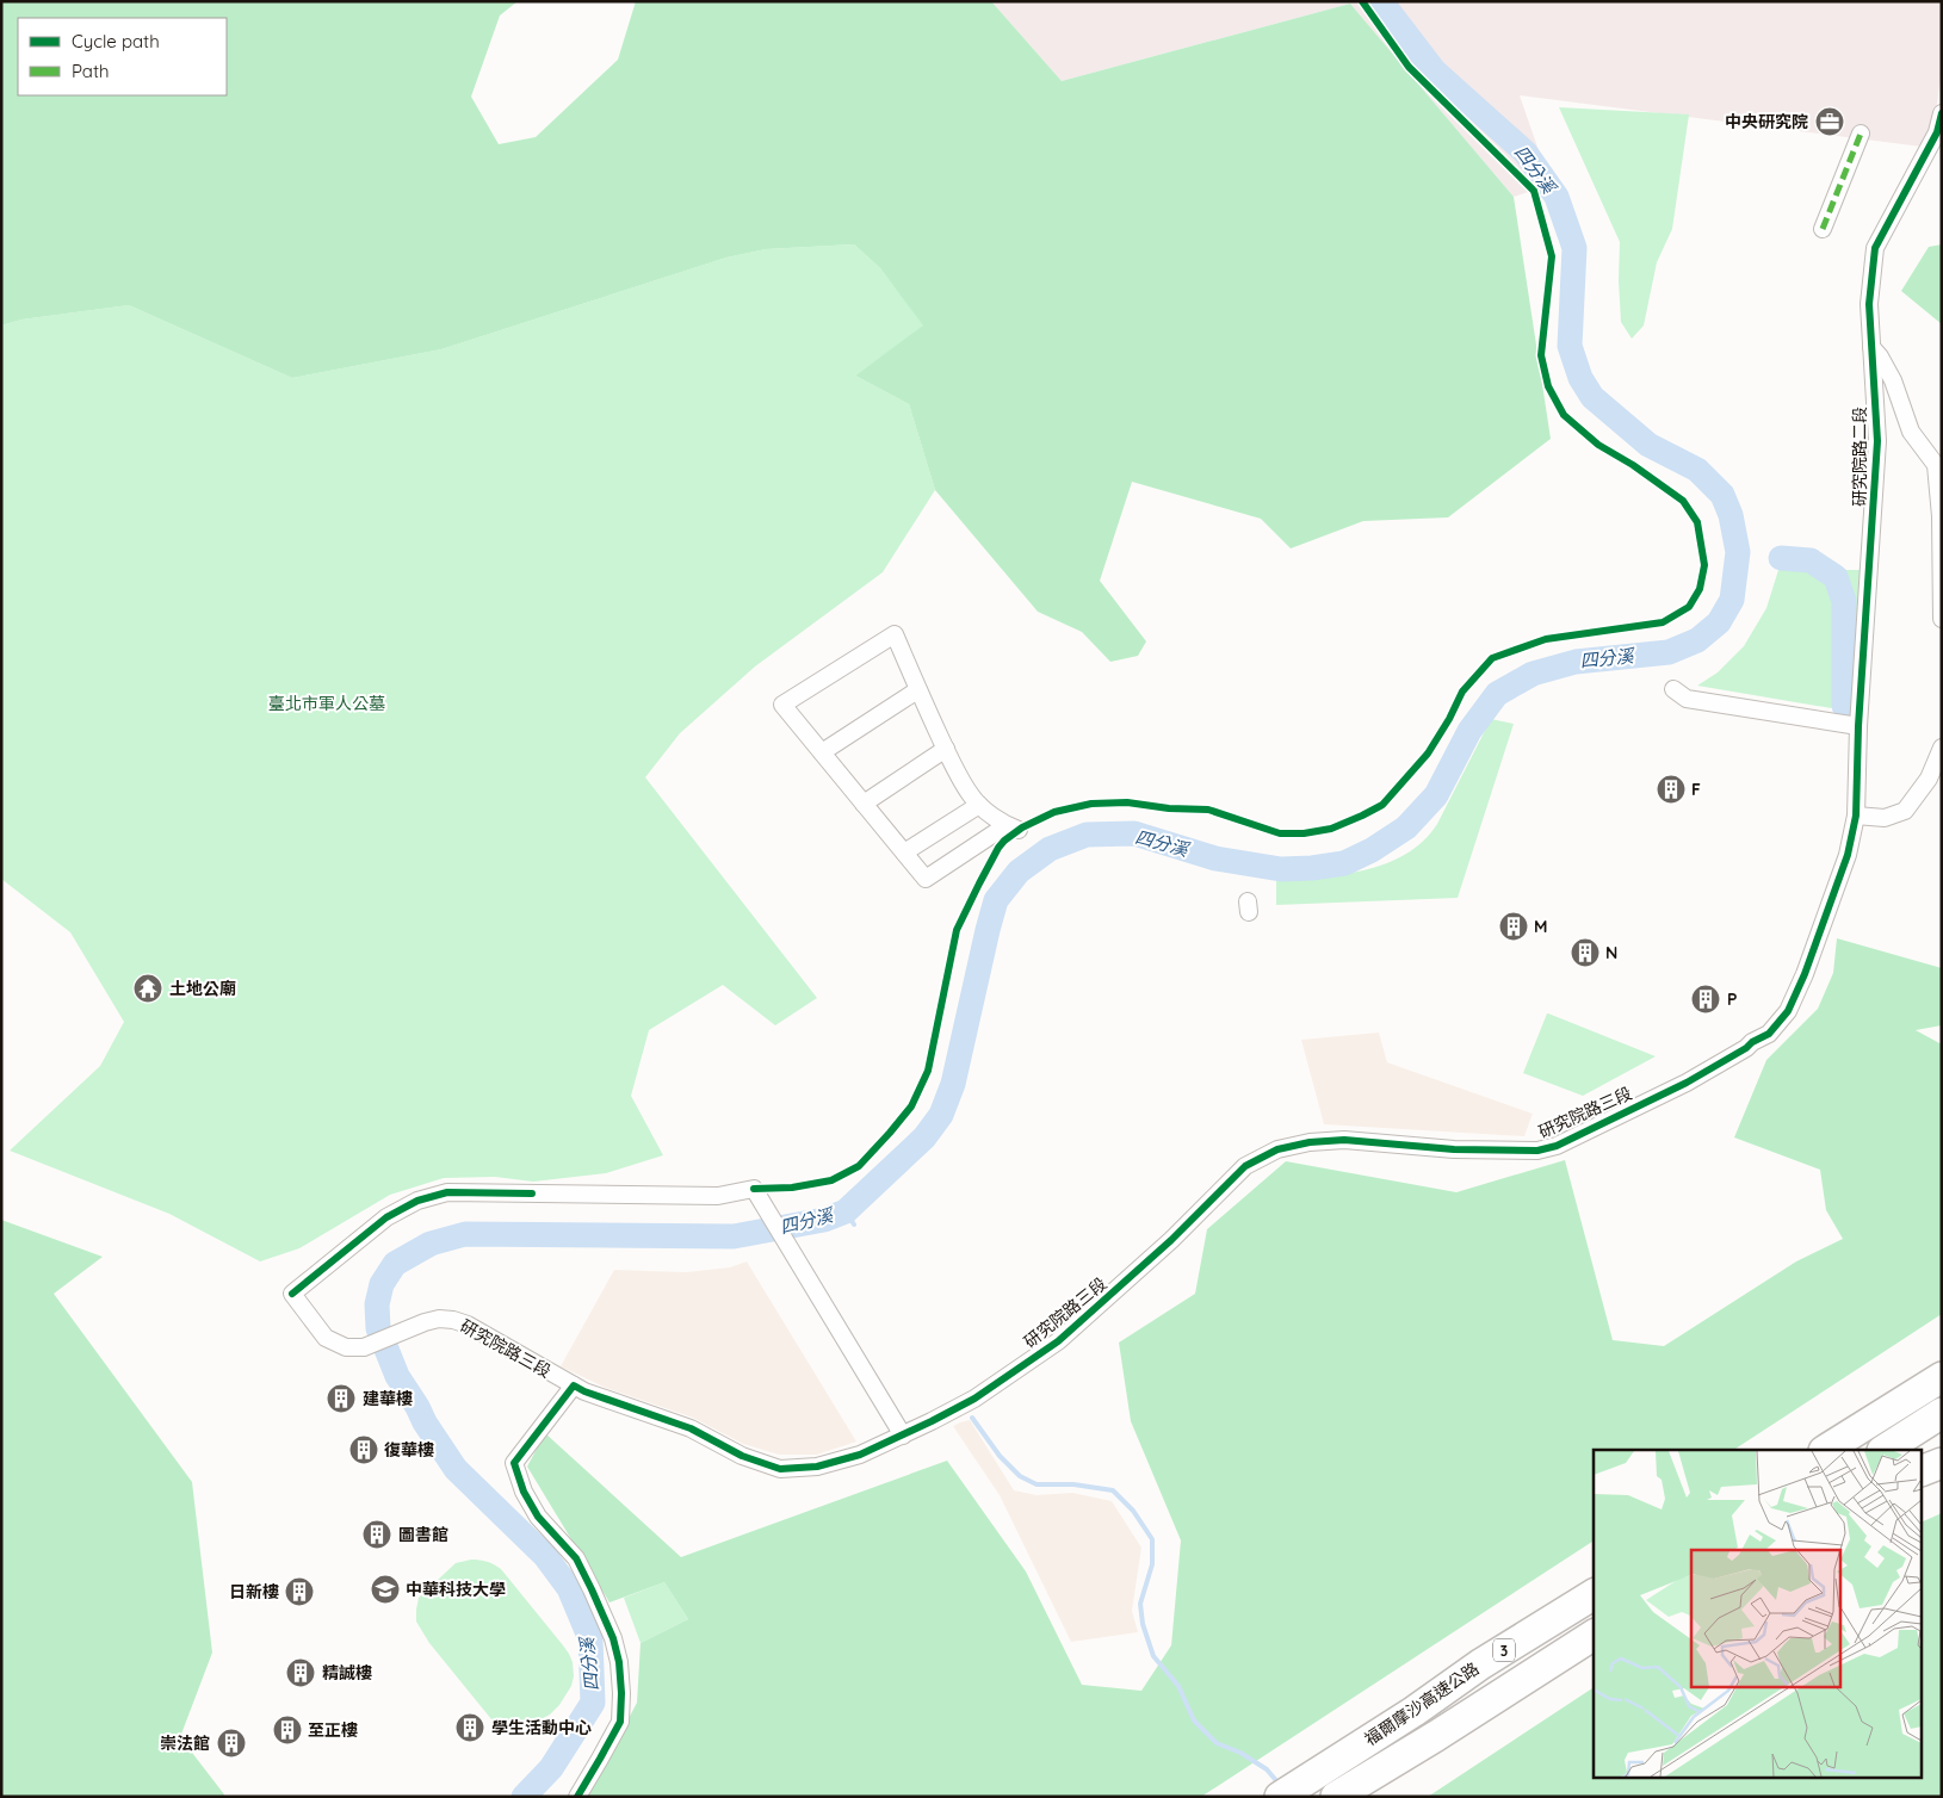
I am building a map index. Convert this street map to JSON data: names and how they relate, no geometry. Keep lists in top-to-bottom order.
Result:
{
  "streets": {
    "highway": ["3", "福爾摩沙高速公路"],
    "street": ["研究院路二段", "研究院路三段"]
  },
  "crossings": [
    ["研究院路二段", "研究院路三段"]
  ],
  "water": ["四分溪"],
  "parks": ["臺北市軍人公墓"],
  "places": {
    "office": ["中央研究院"],
    "building": [
      "F",
      "M",
      "N",
      "P",
      "建華樓",
      "復華樓",
      "圖書館",
      "日新樓",
      "精誠樓",
      "學生活動中心",
      "至正樓",
      "崇法館"
    ],
    "temple": ["土地公廟"],
    "school or university": ["中華科技大學"]
  },
  "legend": ["Cycle path", "Path"]
}
